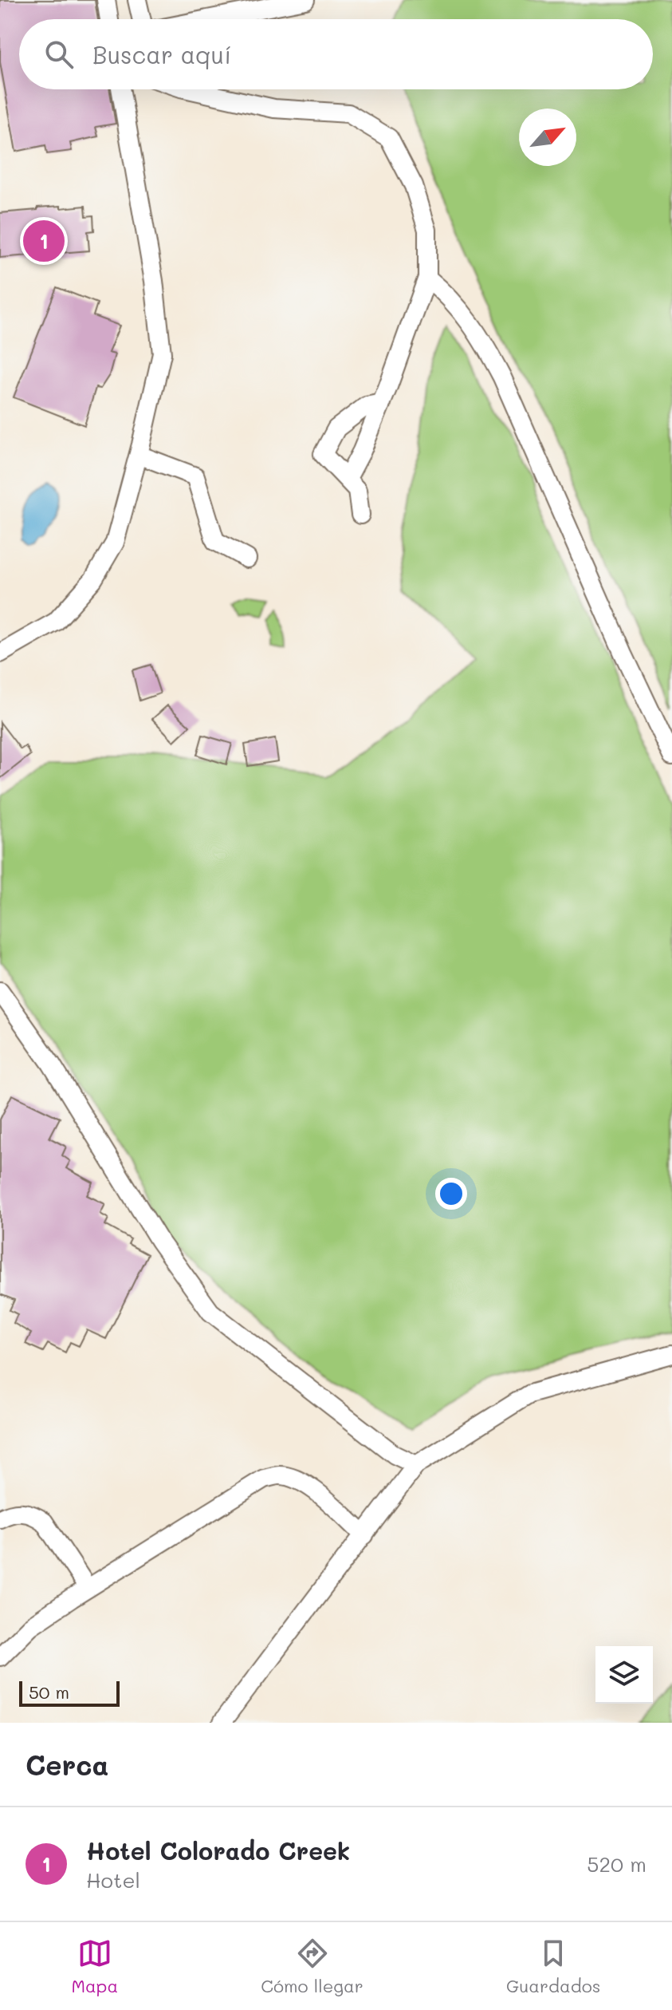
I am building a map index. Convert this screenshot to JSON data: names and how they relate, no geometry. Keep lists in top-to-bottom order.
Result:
{
  "scale_bar": "50 m",
  "north": "top right",
  "page": {
    "search": "Buscar aquí",
    "pins": "1",
    "scale": "50 m",
    "heading": "Cerca",
    "list": [
      {
        "mark": "1",
        "name": "Hotel Colorado Creek",
        "note": "Hotel",
        "value": "520 m"
      }
    ],
    "nav": ["Mapa", "Cómo llegar", "Guardados"]
  }
}
